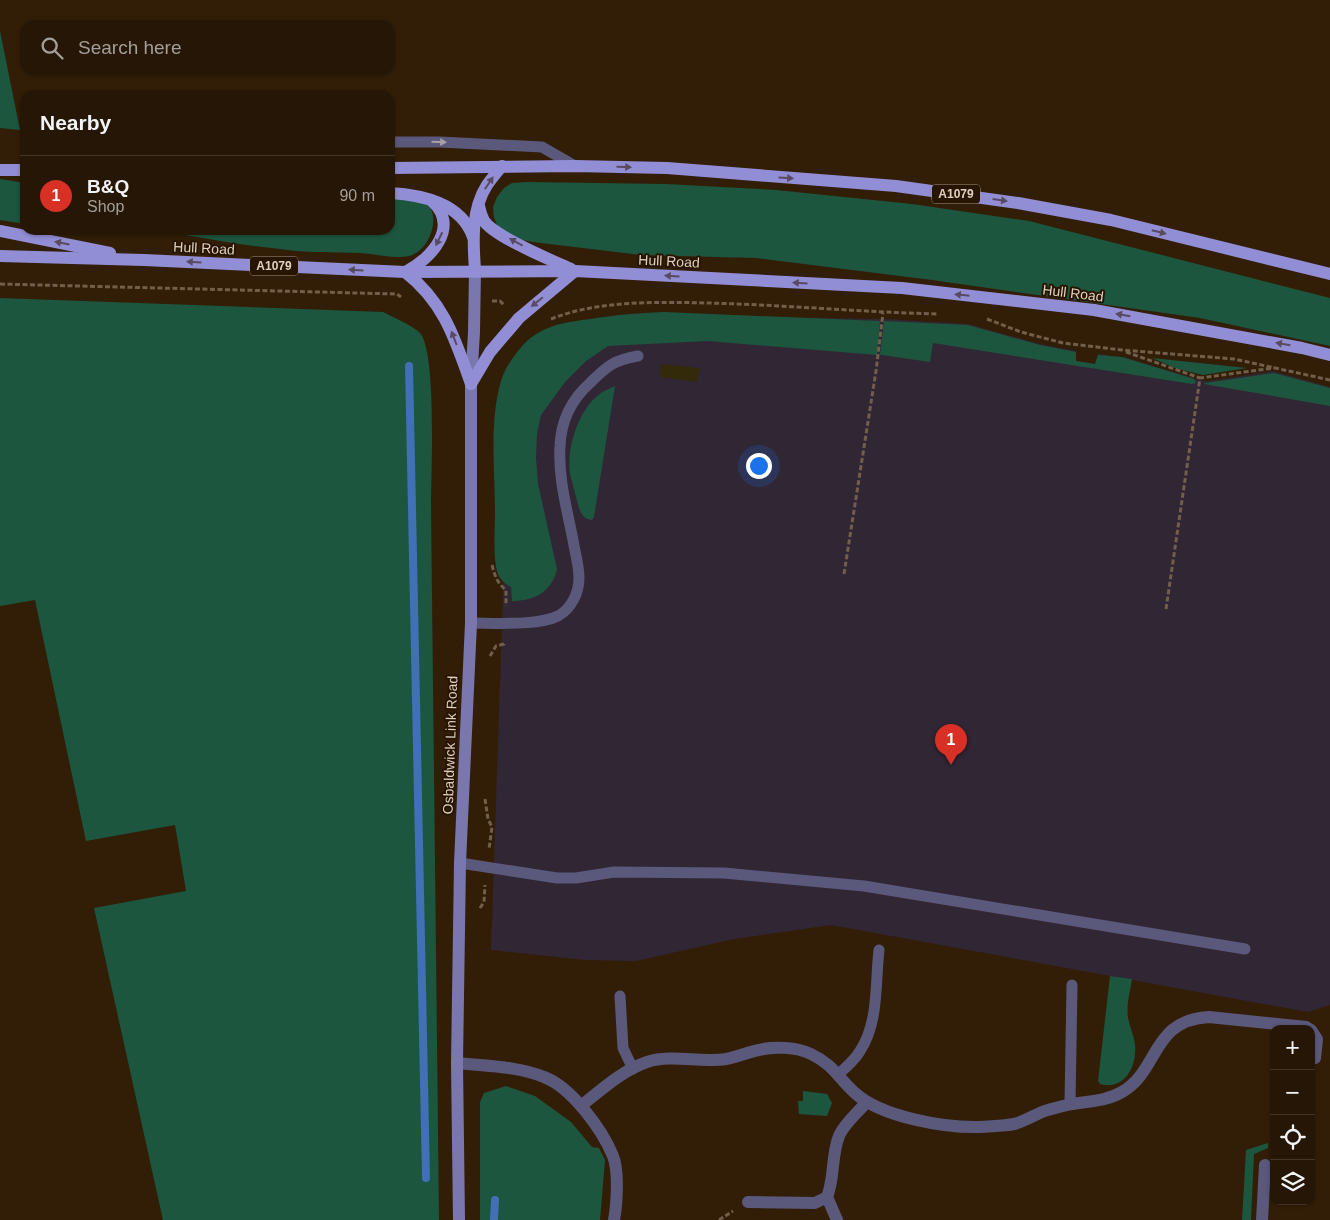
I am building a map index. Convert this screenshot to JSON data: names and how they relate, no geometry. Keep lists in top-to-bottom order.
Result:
{
  "streets": {
    "main road": ["A1079", "Hull Road"],
    "street": ["Osbaldwick Link Road"]
  },
  "crossings": [
    ["Hull Road", "Osbaldwick Link Road"]
  ],
  "page": {
    "search": "Search here",
    "heading": "Nearby",
    "list": [
      {
        "mark": "1",
        "name": "B&Q",
        "note": "Shop",
        "value": "90 m"
      }
    ],
    "pins": "1",
    "map_buttons": ["+", "−"]
  }
}
